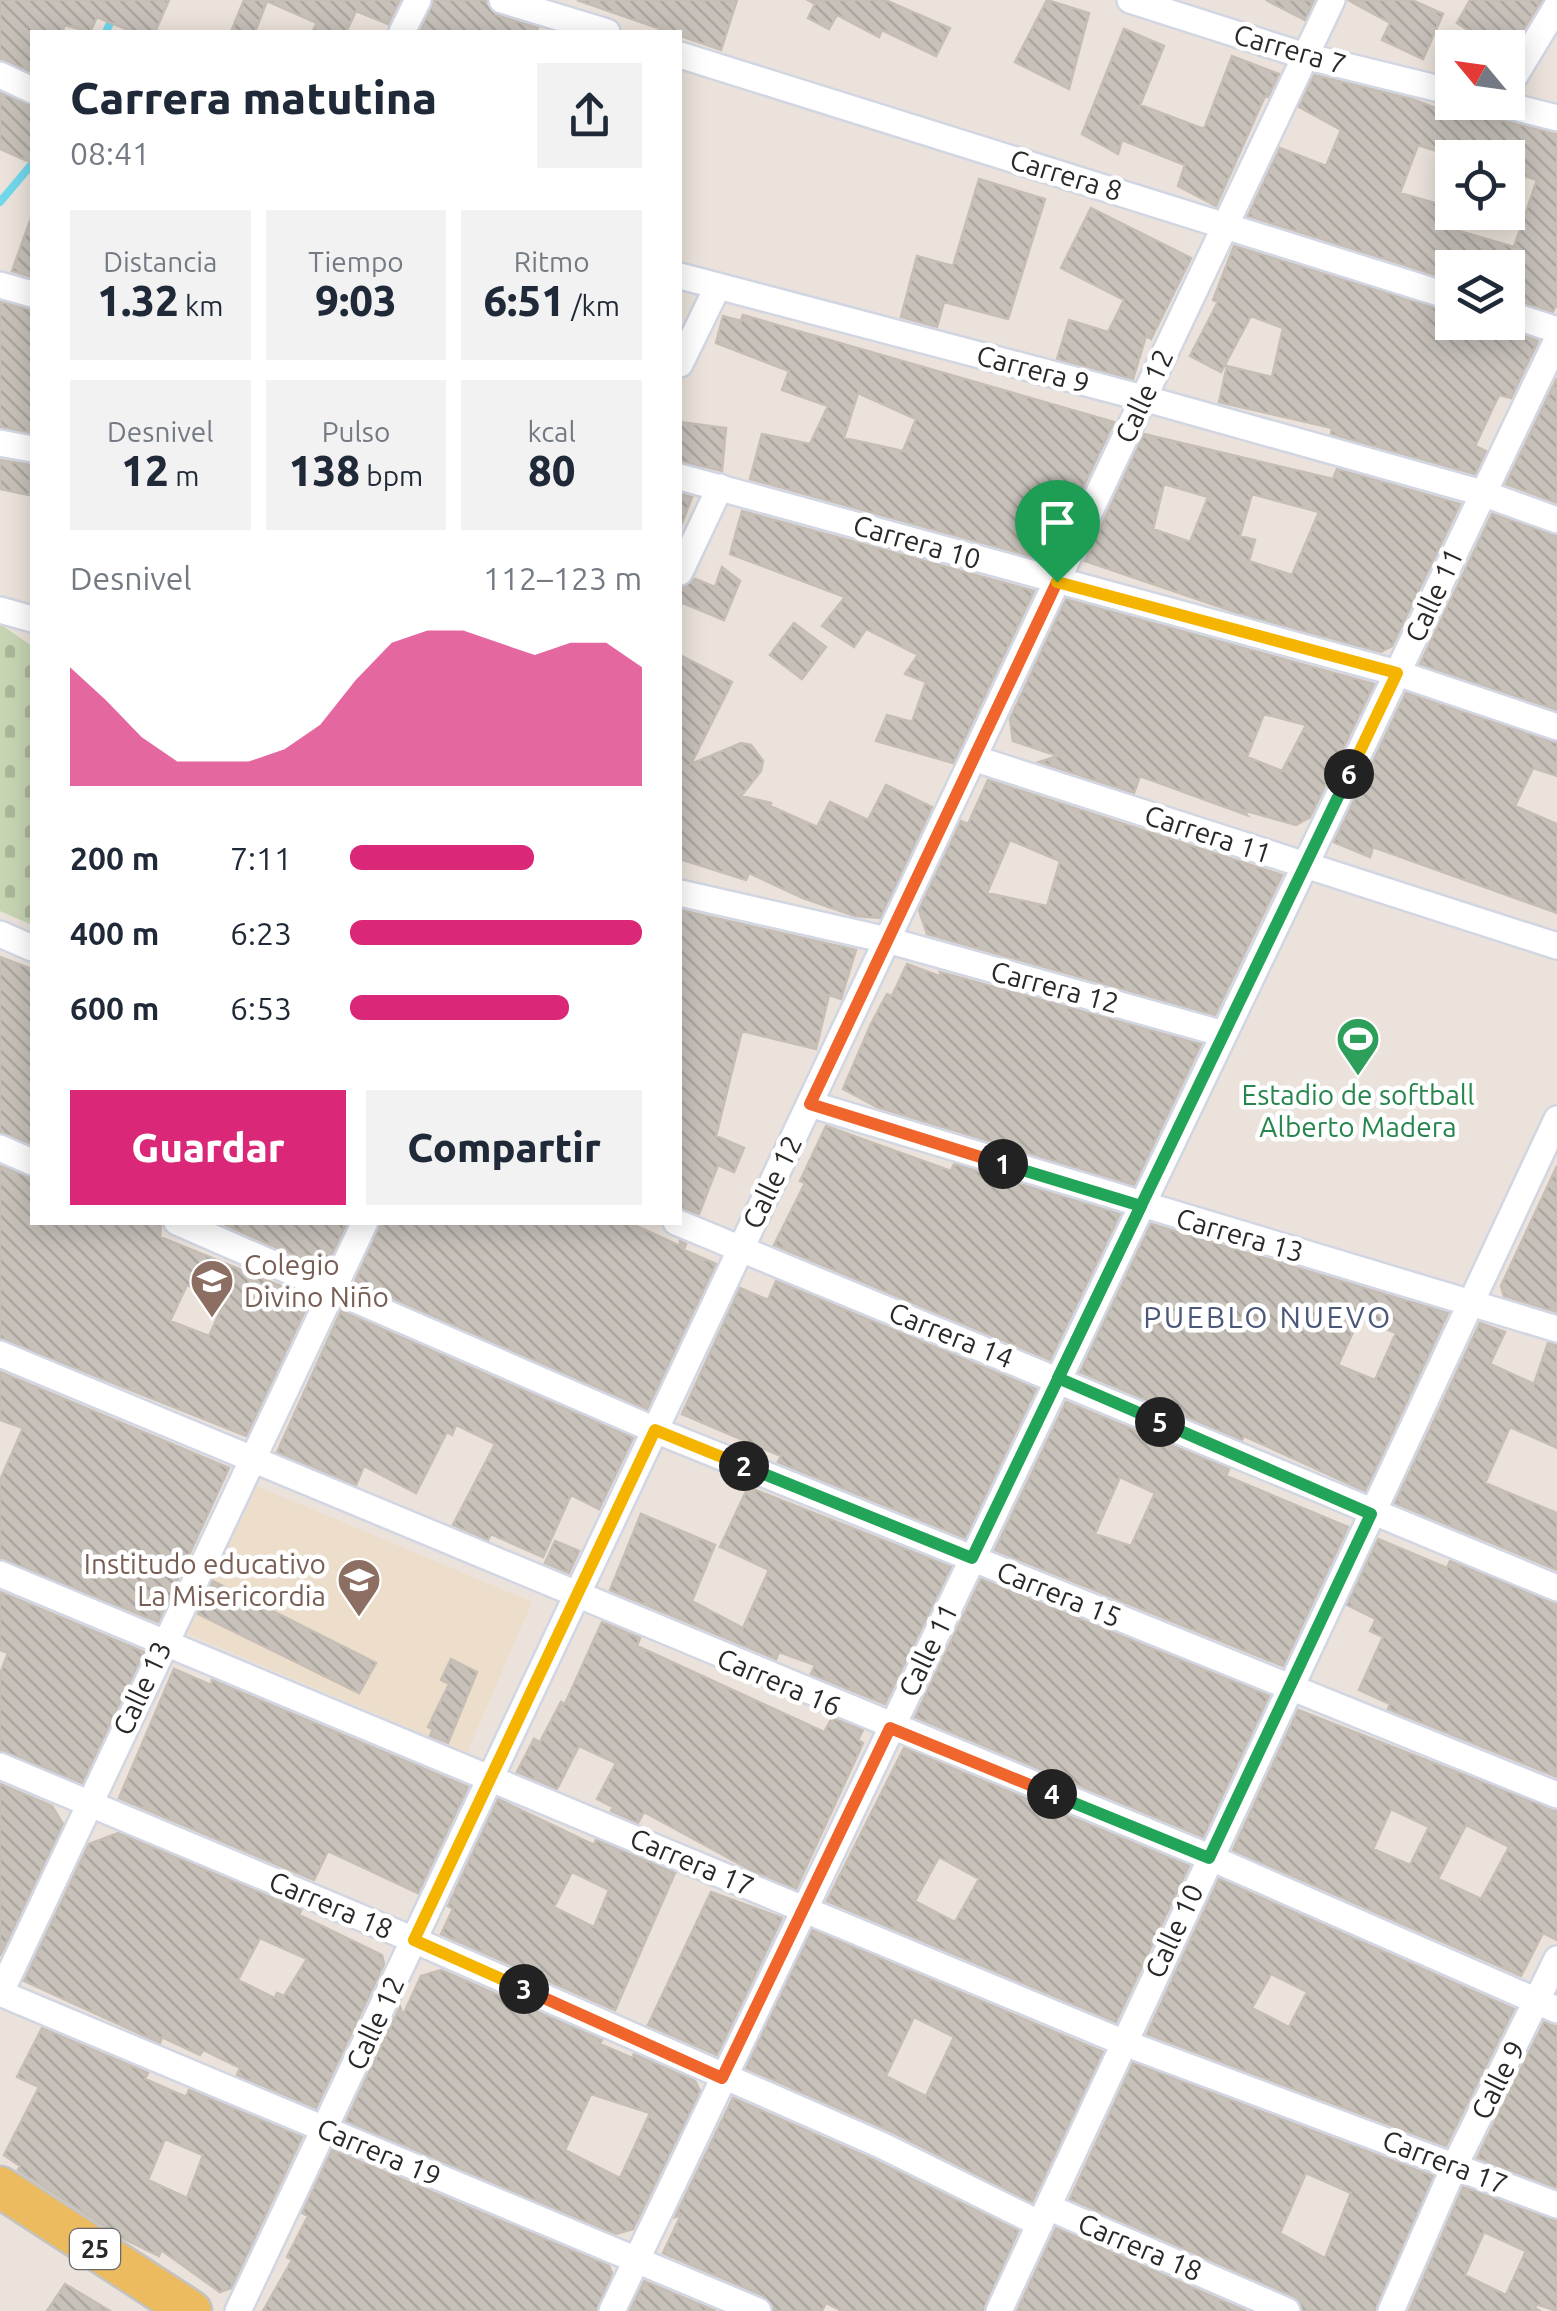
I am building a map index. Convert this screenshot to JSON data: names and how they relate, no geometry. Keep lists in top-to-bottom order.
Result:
{
  "streets": {
    "main road": ["25"],
    "street": [
      "Carrera 7",
      "Carrera 8",
      "Carrera 9",
      "Calle 12",
      "Carrera 10",
      "Calle 11",
      "Carrera 11",
      "Carrera 12",
      "Carrera 13",
      "Carrera 14",
      "Carrera 15",
      "Carrera 16",
      "Calle 13",
      "Carrera 17",
      "Carrera 18",
      "Calle 10",
      "Calle 9",
      "Carrera 19"
    ]
  },
  "crossings": [
    ["Carrera 7", "Calle 12"],
    ["Carrera 8", "Calle 12"],
    ["Carrera 9", "Calle 12"],
    ["Carrera 9", "Calle 11"],
    ["Calle 12", "Carrera 10"],
    ["Calle 12", "Carrera 11"],
    ["Calle 12", "Carrera 12"],
    ["Calle 12", "Carrera 13"],
    ["Calle 12", "Carrera 14"],
    ["Calle 12", "Carrera 15"],
    ["Calle 12", "Carrera 16"],
    ["Calle 12", "Carrera 17"],
    ["Calle 12", "Carrera 18"],
    ["Calle 12", "Carrera 19"],
    ["Carrera 10", "Calle 11"],
    ["Calle 11", "Carrera 11"],
    ["Calle 11", "Carrera 12"],
    ["Calle 11", "Carrera 13"],
    ["Calle 11", "Carrera 14"],
    ["Calle 11", "Carrera 15"],
    ["Calle 11", "Carrera 16"],
    ["Calle 11", "Carrera 17"],
    ["Calle 11", "Carrera 18"],
    ["Calle 11", "Carrera 19"],
    ["Carrera 13", "Calle 10"],
    ["Carrera 14", "Calle 10"],
    ["Carrera 15", "Calle 13"],
    ["Carrera 15", "Calle 10"],
    ["Carrera 16", "Calle 13"],
    ["Carrera 16", "Calle 10"],
    ["Carrera 16", "Calle 9"],
    ["Calle 13", "Carrera 17"],
    ["Calle 13", "Carrera 18"],
    ["Calle 13", "Carrera 19"],
    ["Carrera 17", "Calle 10"],
    ["Carrera 17", "Calle 9"],
    ["Carrera 18", "Calle 10"]
  ],
  "districts": ["PUEBLO NUEVO"],
  "places": {
    "sports": ["Estadio de softball Alberto Madera"],
    "school or university": ["Colegio Divino Niño", "Institudo educativo La Misericordia"]
  },
  "north": "top left",
  "page": {
    "heading": ["Carrera matutina", "08:41"],
    "stats": [
      ["Distancia", "1.32 km"],
      ["Tiempo", "9:03"],
      ["Ritmo", "6:51 /km"],
      ["Desnivel", "12 m"],
      ["Pulso", "138 bpm"],
      ["kcal", "80"]
    ],
    "chart": ["Desnivel", "112–123 m"],
    "pins": [
      "6",
      "1",
      "5",
      "2",
      "4",
      "3"
    ],
    "list": [
      {
        "name": "200 m",
        "note": "7:11"
      },
      {
        "name": "400 m",
        "note": "6:23"
      },
      {
        "name": "600 m",
        "note": "6:53"
      }
    ],
    "buttons": ["Guardar", "Compartir"]
  }
}
